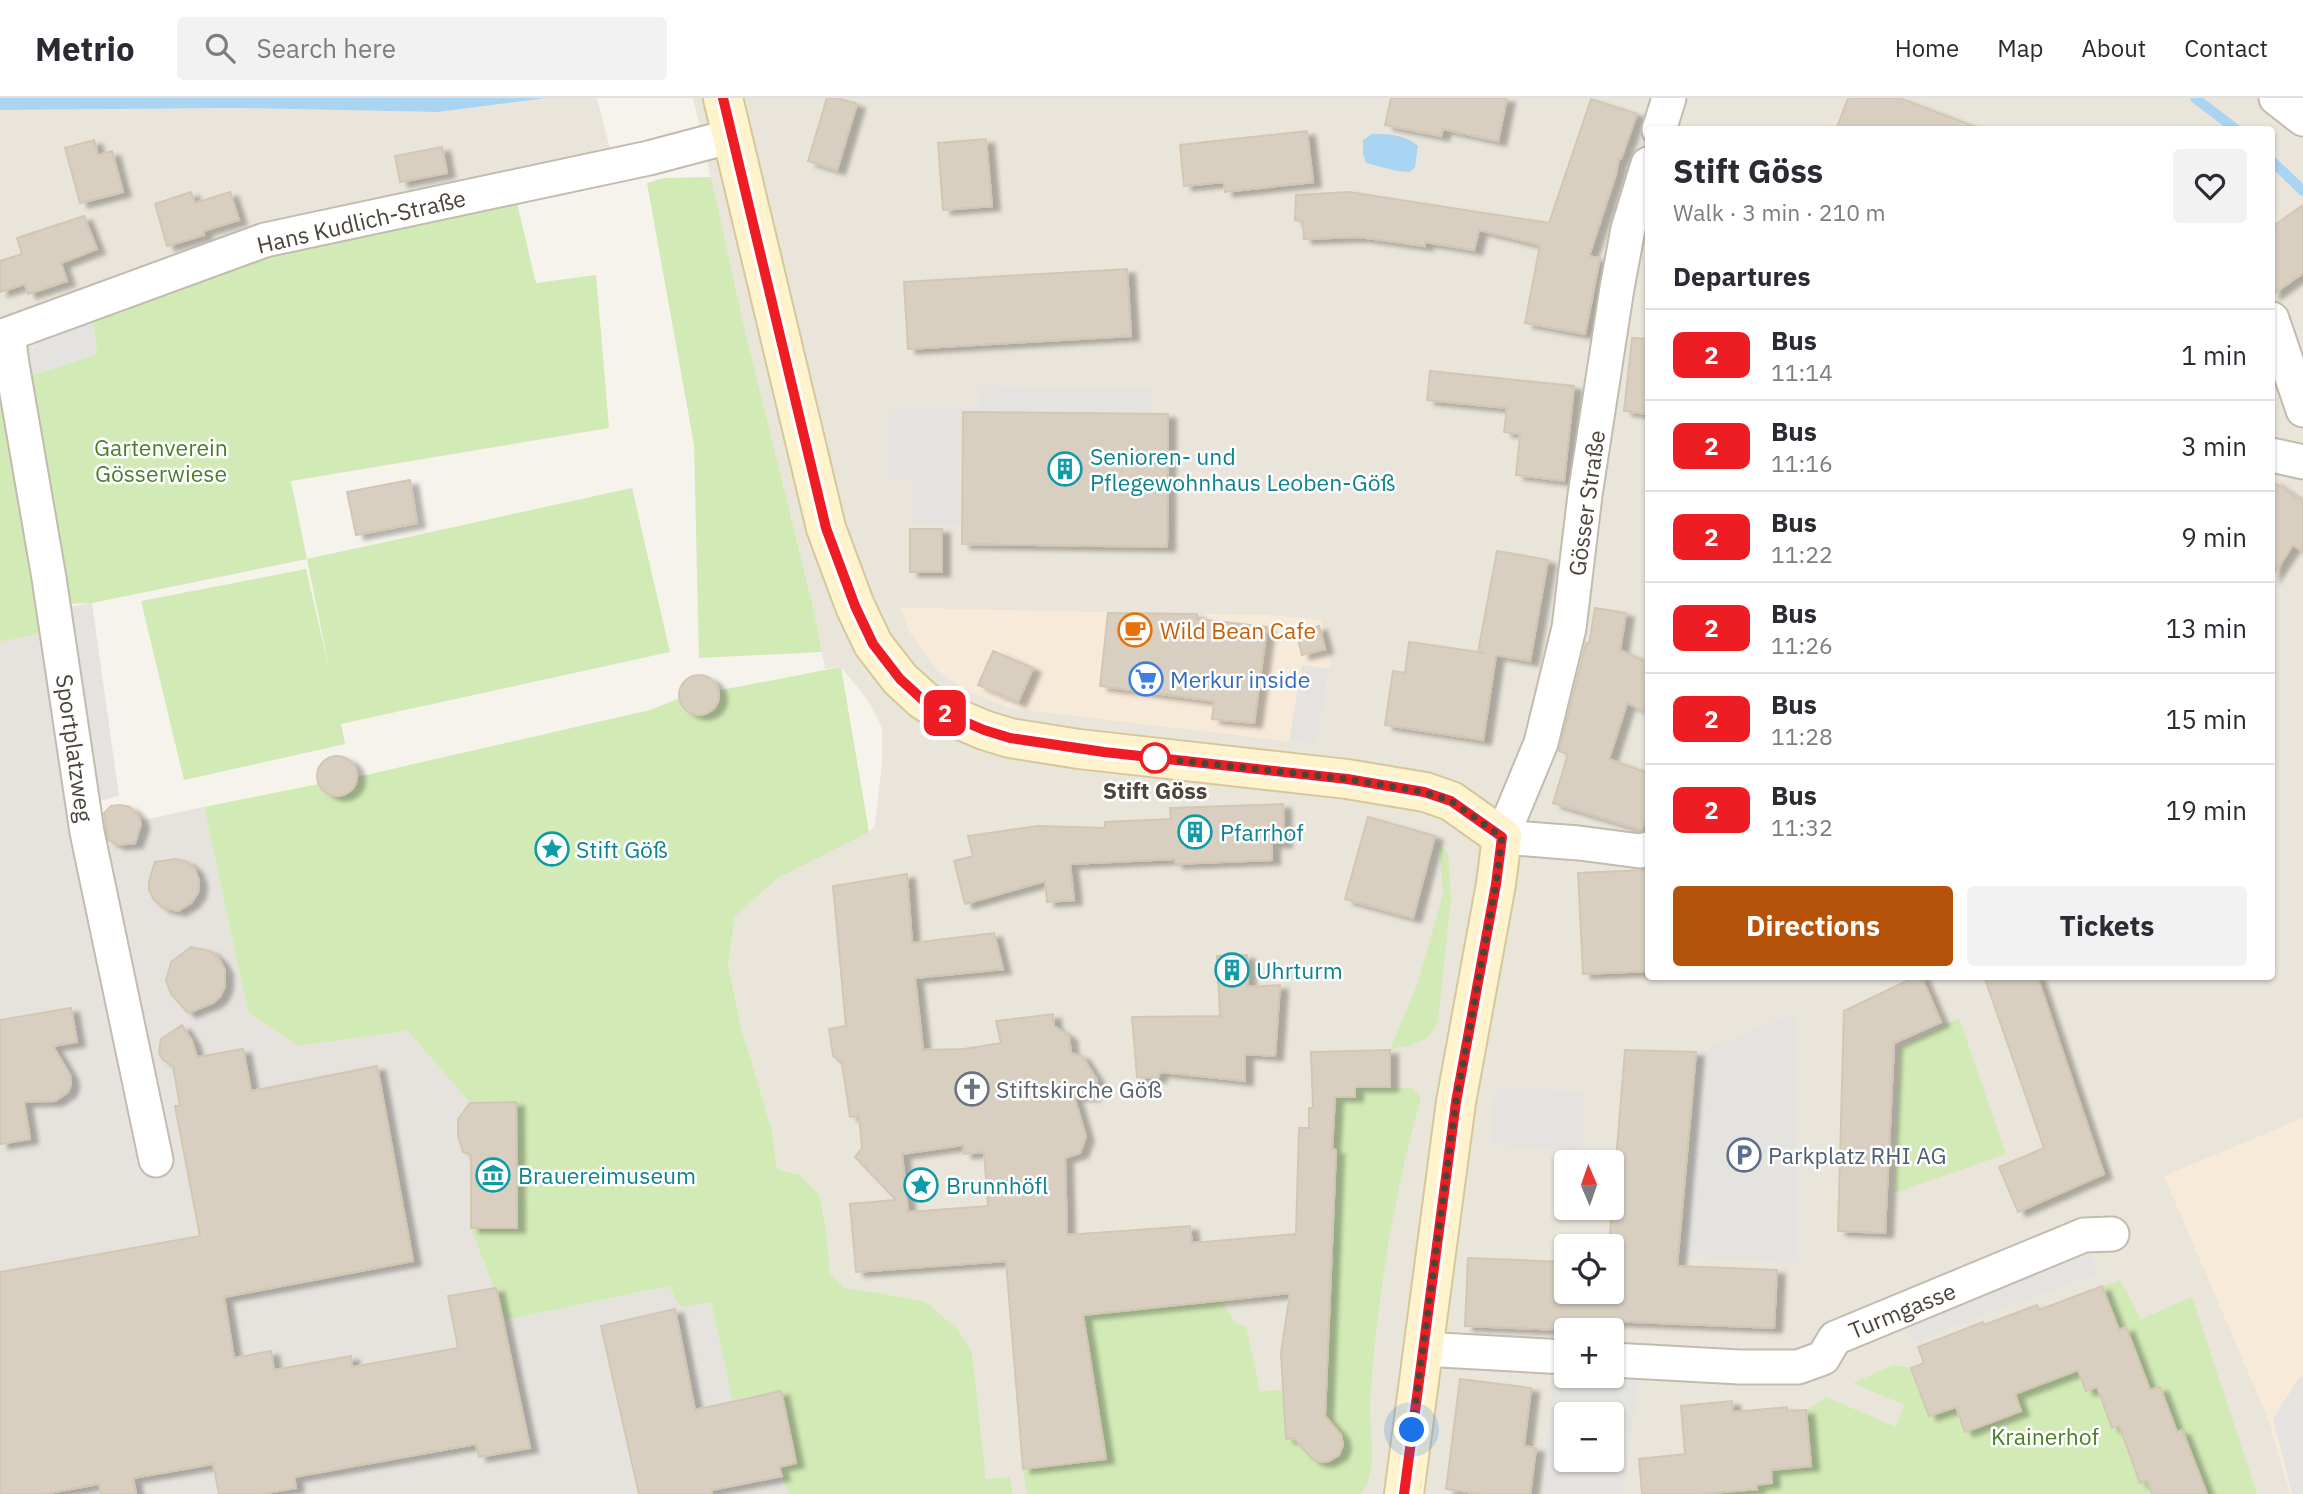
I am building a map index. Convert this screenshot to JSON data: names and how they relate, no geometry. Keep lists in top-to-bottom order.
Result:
{
  "streets": {
    "street": [
      "Hans Kudlich-Straße",
      "Gösser Straße",
      "Sportplatzweg",
      "Turmgasse"
    ]
  },
  "crossings": [
    ["Hans Kudlich-Straße", "Sportplatzweg"]
  ],
  "parks": ["Gartenverein Gösserwiese", "Krainerhof"],
  "places": {
    "building": ["Senioren- und Pflegewohnhaus Leoben-Göß", "Pfarrhof", "Uhrturm"],
    "cafe": ["Wild Bean Cafe"],
    "supermarket": ["Merkur inside"],
    "other": ["Stift Göss"],
    "place": ["Stift Göß", "Brunnhöfl"],
    "church": ["Stiftskirche Göß"],
    "parking": ["Parkplatz RHI AG"],
    "museum": ["Brauereimuseum"]
  },
  "lines": ["bus line 2"],
  "north": "top",
  "page": {
    "header": "Metrio",
    "search": "Search here",
    "nav": [
      "Home",
      "Map",
      "About",
      "Contact"
    ],
    "on_map": "2",
    "heading": [
      ["Stift Göss", "Walk · 3 min · 210 m"],
      "Departures"
    ],
    "list": [
      {
        "mark": "2",
        "name": "Bus",
        "note": "11:14",
        "value": "1 min"
      },
      {
        "mark": "2",
        "name": "Bus",
        "note": "11:16",
        "value": "3 min"
      },
      {
        "mark": "2",
        "name": "Bus",
        "note": "11:22",
        "value": "9 min"
      },
      {
        "mark": "2",
        "name": "Bus",
        "note": "11:26",
        "value": "13 min"
      },
      {
        "mark": "2",
        "name": "Bus",
        "note": "11:28",
        "value": "15 min"
      },
      {
        "mark": "2",
        "name": "Bus",
        "note": "11:32",
        "value": "19 min"
      }
    ],
    "buttons": ["Directions", "Tickets"],
    "map_buttons": ["+", "−"]
  }
}
